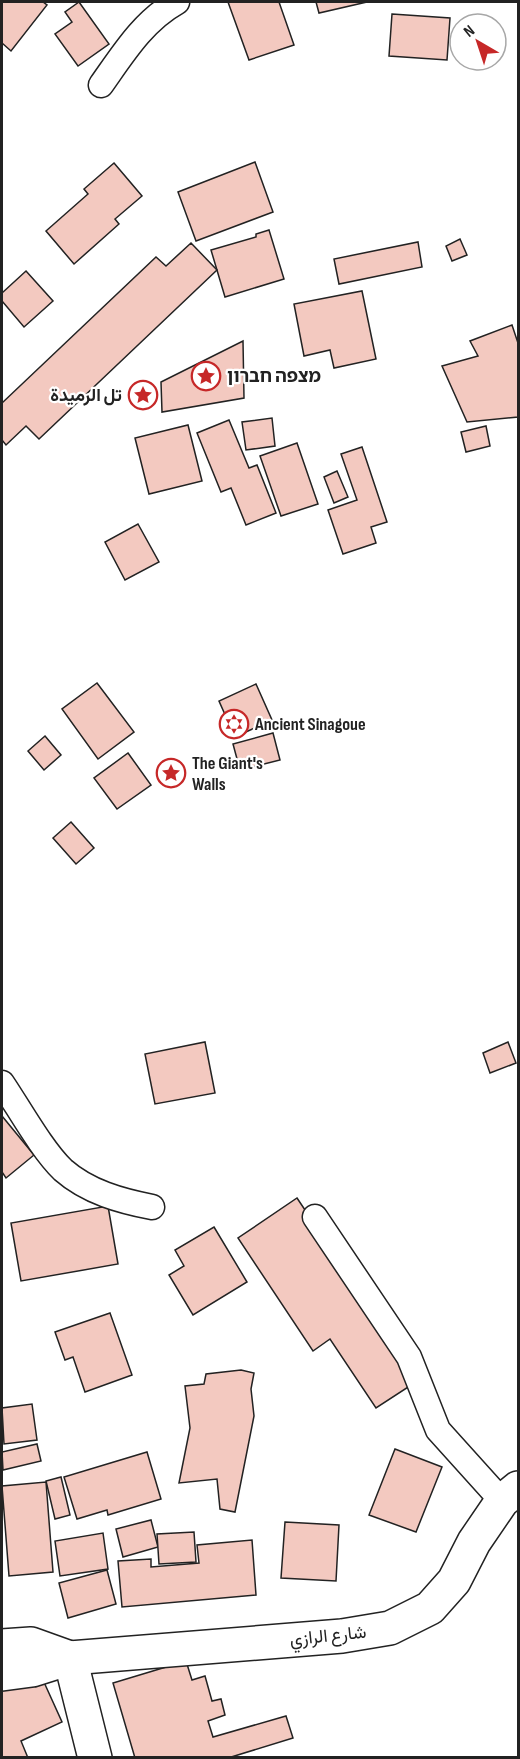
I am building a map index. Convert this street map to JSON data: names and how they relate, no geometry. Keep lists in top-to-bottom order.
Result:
{
  "streets": {
    "main road": ["شارع الرازي"]
  },
  "places": {
    "place": ["מצפה חברון", "تل الرميدة", "The Giant's Walls"],
    "synagogue": ["Ancient Sinagoue"]
  },
  "north": "top left"
}
